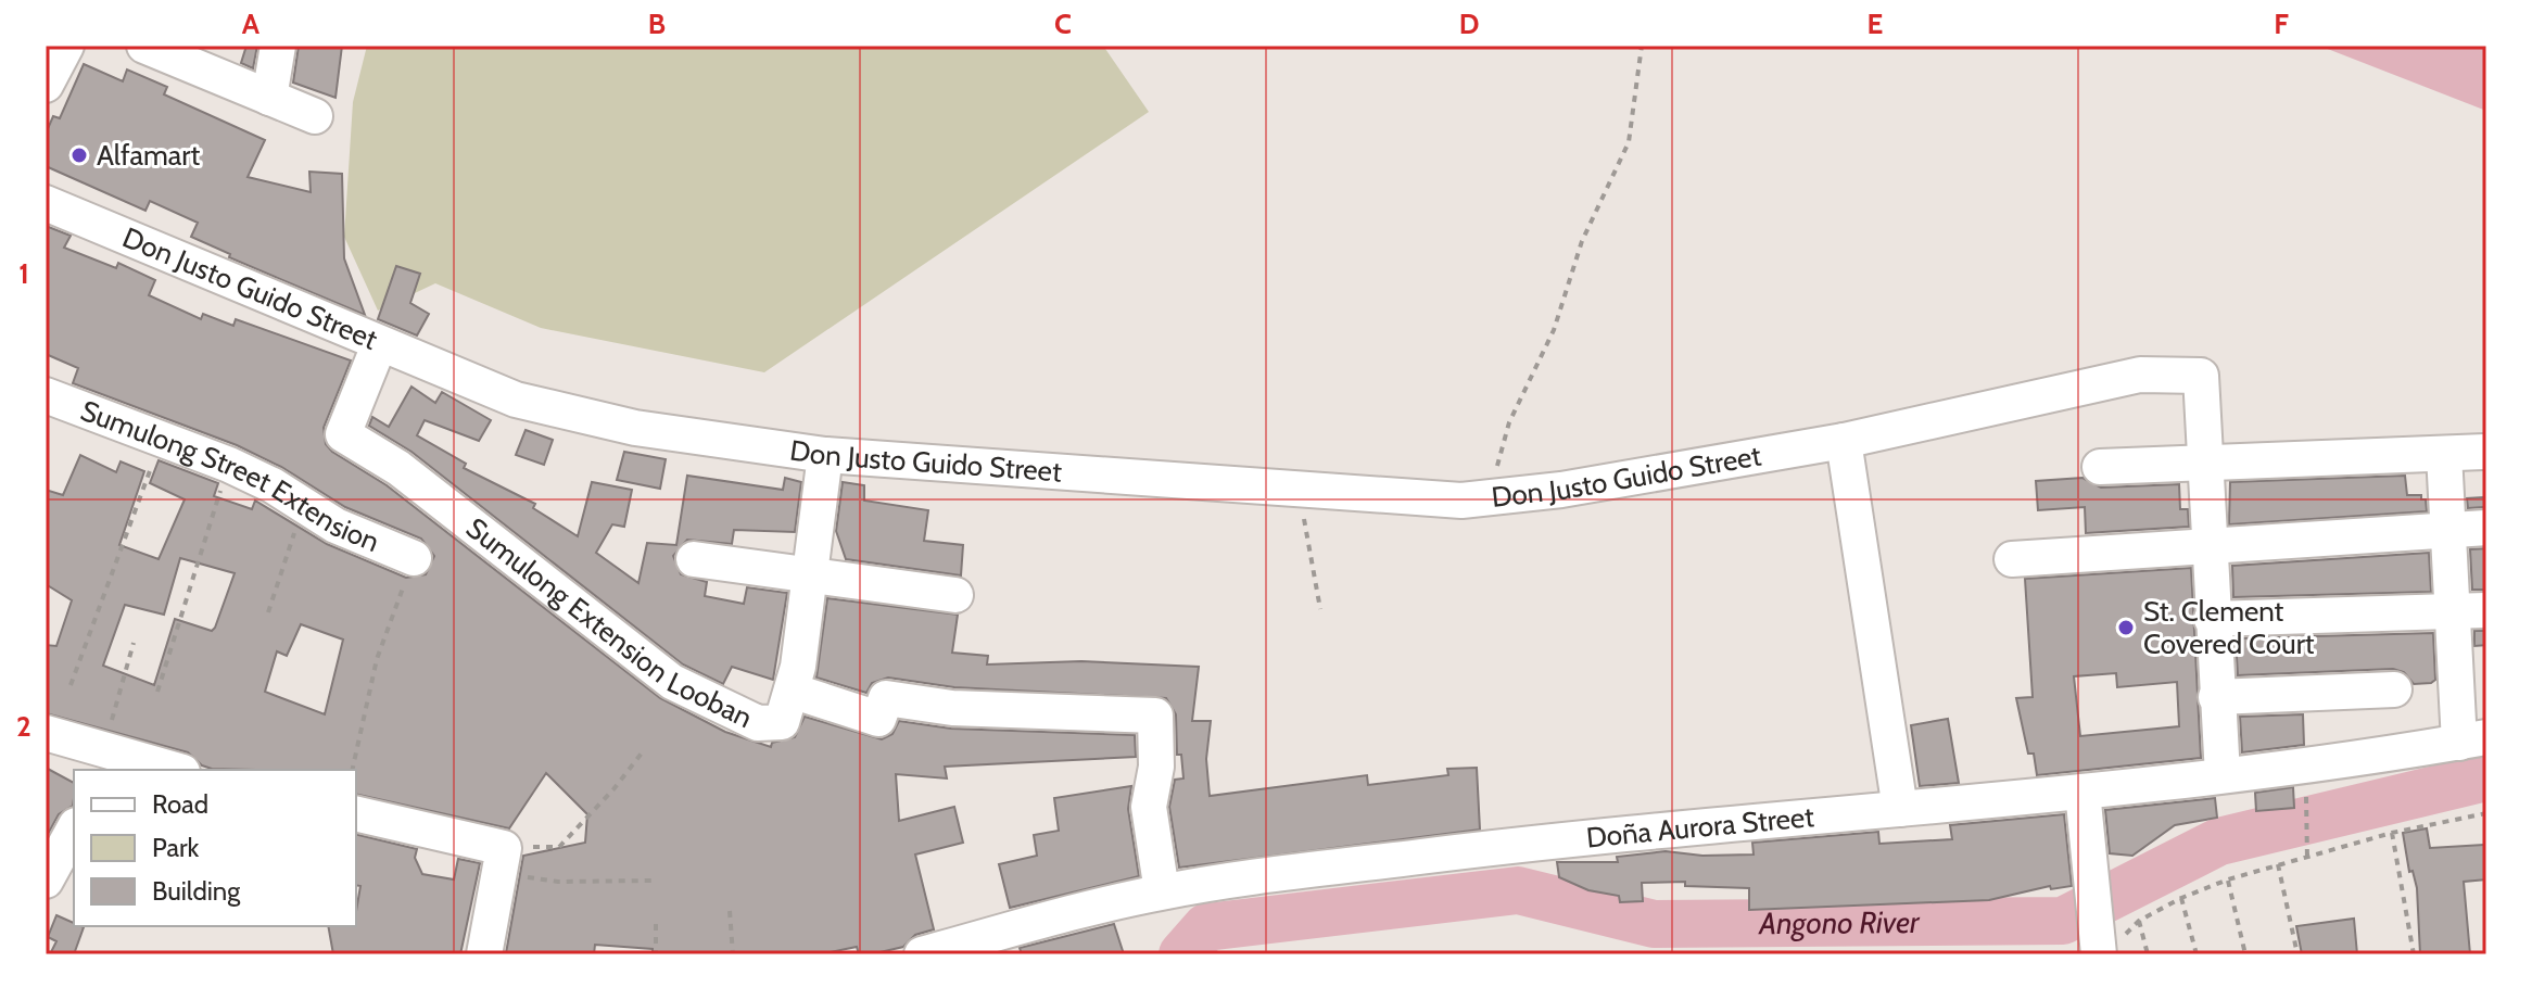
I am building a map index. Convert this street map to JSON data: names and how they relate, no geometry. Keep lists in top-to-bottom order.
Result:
{
  "streets": {
    "street": [
      "Don Justo Guido Street",
      "Sumulong Street Extension",
      "Sumulong Extension Looban",
      "Doña Aurora Street"
    ]
  },
  "crossings": [
    ["Don Justo Guido Street", "Sumulong Extension Looban"]
  ],
  "water": ["Angono River"],
  "places": ["Alfamart", "St. Clement Covered Court"],
  "legend": ["Road", "Park", "Building"],
  "grid": {
    "columns": [
      "A",
      "B",
      "C",
      "D",
      "E",
      "F"
    ],
    "rows": ["1", "2"]
  }
}
